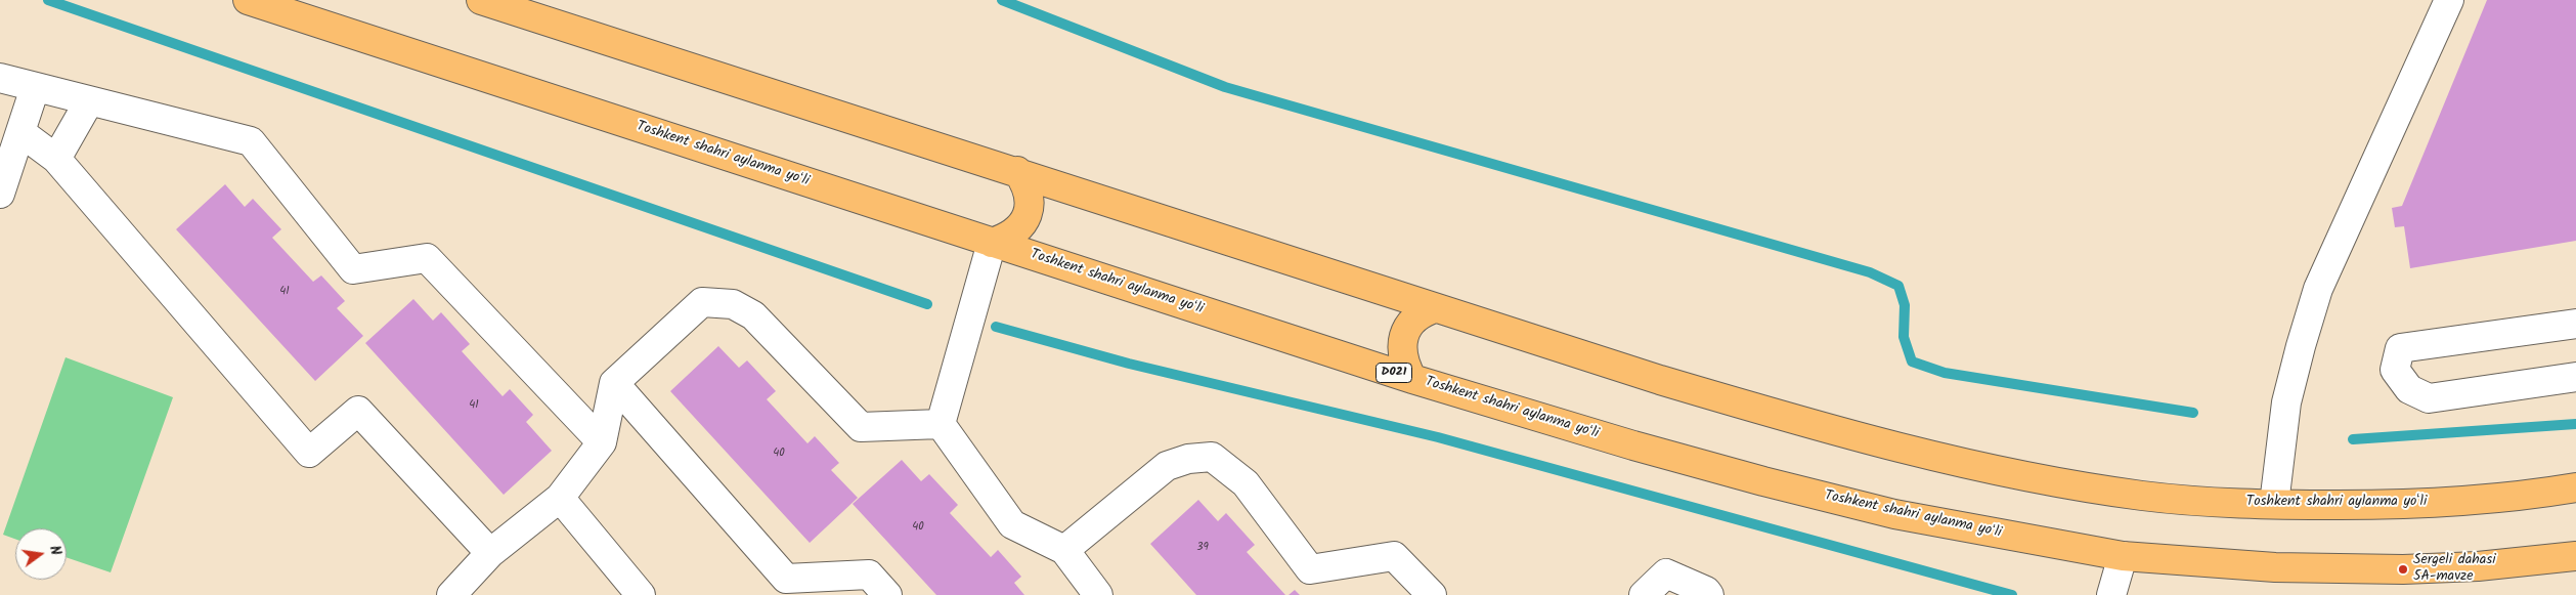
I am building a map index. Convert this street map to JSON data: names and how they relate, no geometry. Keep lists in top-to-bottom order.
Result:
{
  "streets": {
    "highway": ["Toshkent shahri aylanma yoʻli", "D021"]
  },
  "places": ["Sergeli dahasi 5A-mavze"],
  "house_numbers": [
    "41",
    "41",
    "40",
    "40",
    "39"
  ],
  "north": "right"
}
